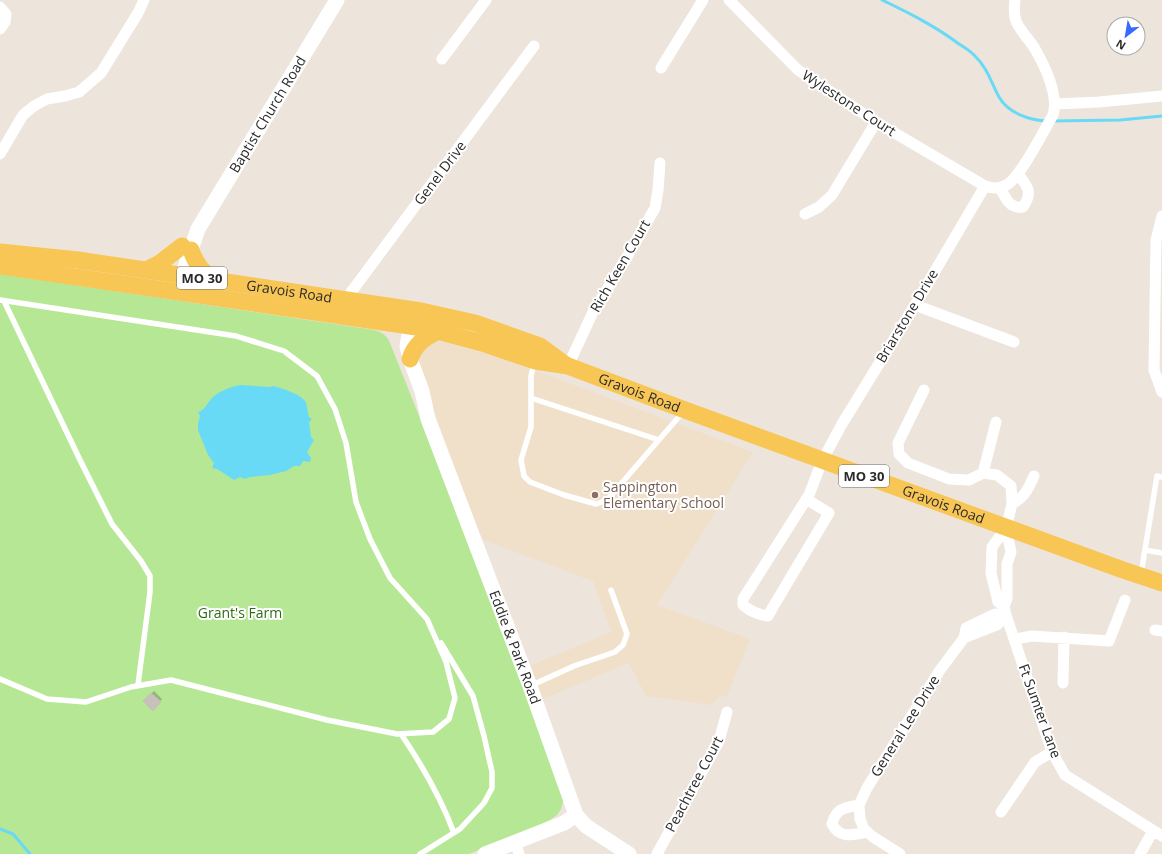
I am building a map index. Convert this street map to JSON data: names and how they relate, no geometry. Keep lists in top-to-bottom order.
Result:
{
  "streets": {
    "main road": ["MO 30", "Gravois Road"],
    "street": [
      "Wylestone Court",
      "Baptist Church Road",
      "Genel Drive",
      "Rich Keen Court",
      "Briarstone Drive",
      "Eddie & Park Road",
      "Ft Sumter Lane",
      "General Lee Drive",
      "Peachtree Court"
    ]
  },
  "crossings": [
    ["Wylestone Court", "Briarstone Drive"],
    ["Baptist Church Road", "Gravois Road"],
    ["Genel Drive", "Gravois Road"],
    ["Rich Keen Court", "Gravois Road"],
    ["Gravois Road", "Briarstone Drive"],
    ["Gravois Road", "Eddie & Park Road"],
    ["Gravois Road", "Ft Sumter Lane"],
    ["Ft Sumter Lane", "General Lee Drive"]
  ],
  "parks": ["Grant's Farm"],
  "places": ["Sappington Elementary School"],
  "north": "bottom left"
}
